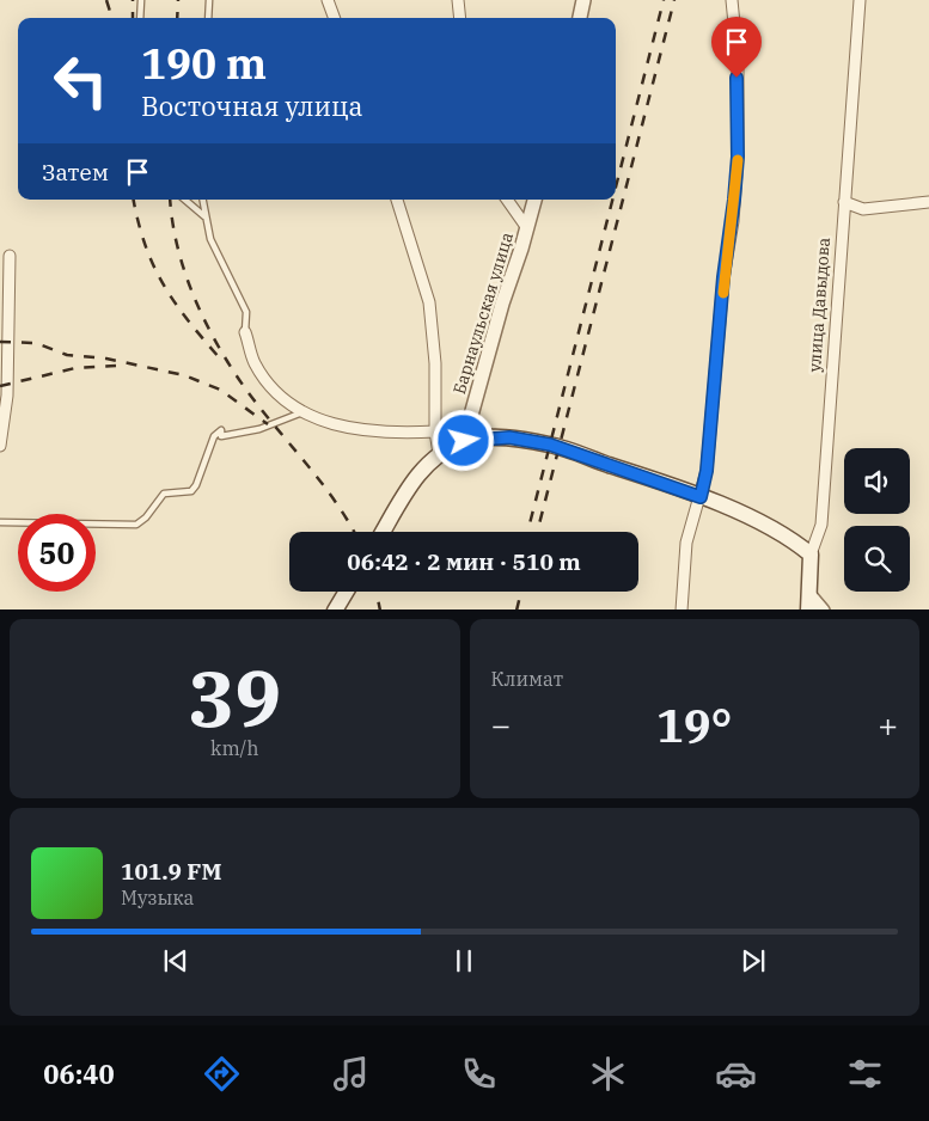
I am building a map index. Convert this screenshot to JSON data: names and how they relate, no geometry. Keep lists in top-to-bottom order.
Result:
{
  "streets": {
    "main road": ["улица Давыдова"],
    "street": ["Барнаульская улица"]
  },
  "page": {
    "turn": ["190 m", "Восточная улица"],
    "then": "Затем",
    "limit": "50",
    "trip": "06:42 · 2 мин · 510 m",
    "tile": [
      ["39", "km/h"],
      "Климат"
    ],
    "heat": ["−", "19°", "+"],
    "song": ["101.9 FM", "Музыка"],
    "tabs": "06:40"
  }
}
